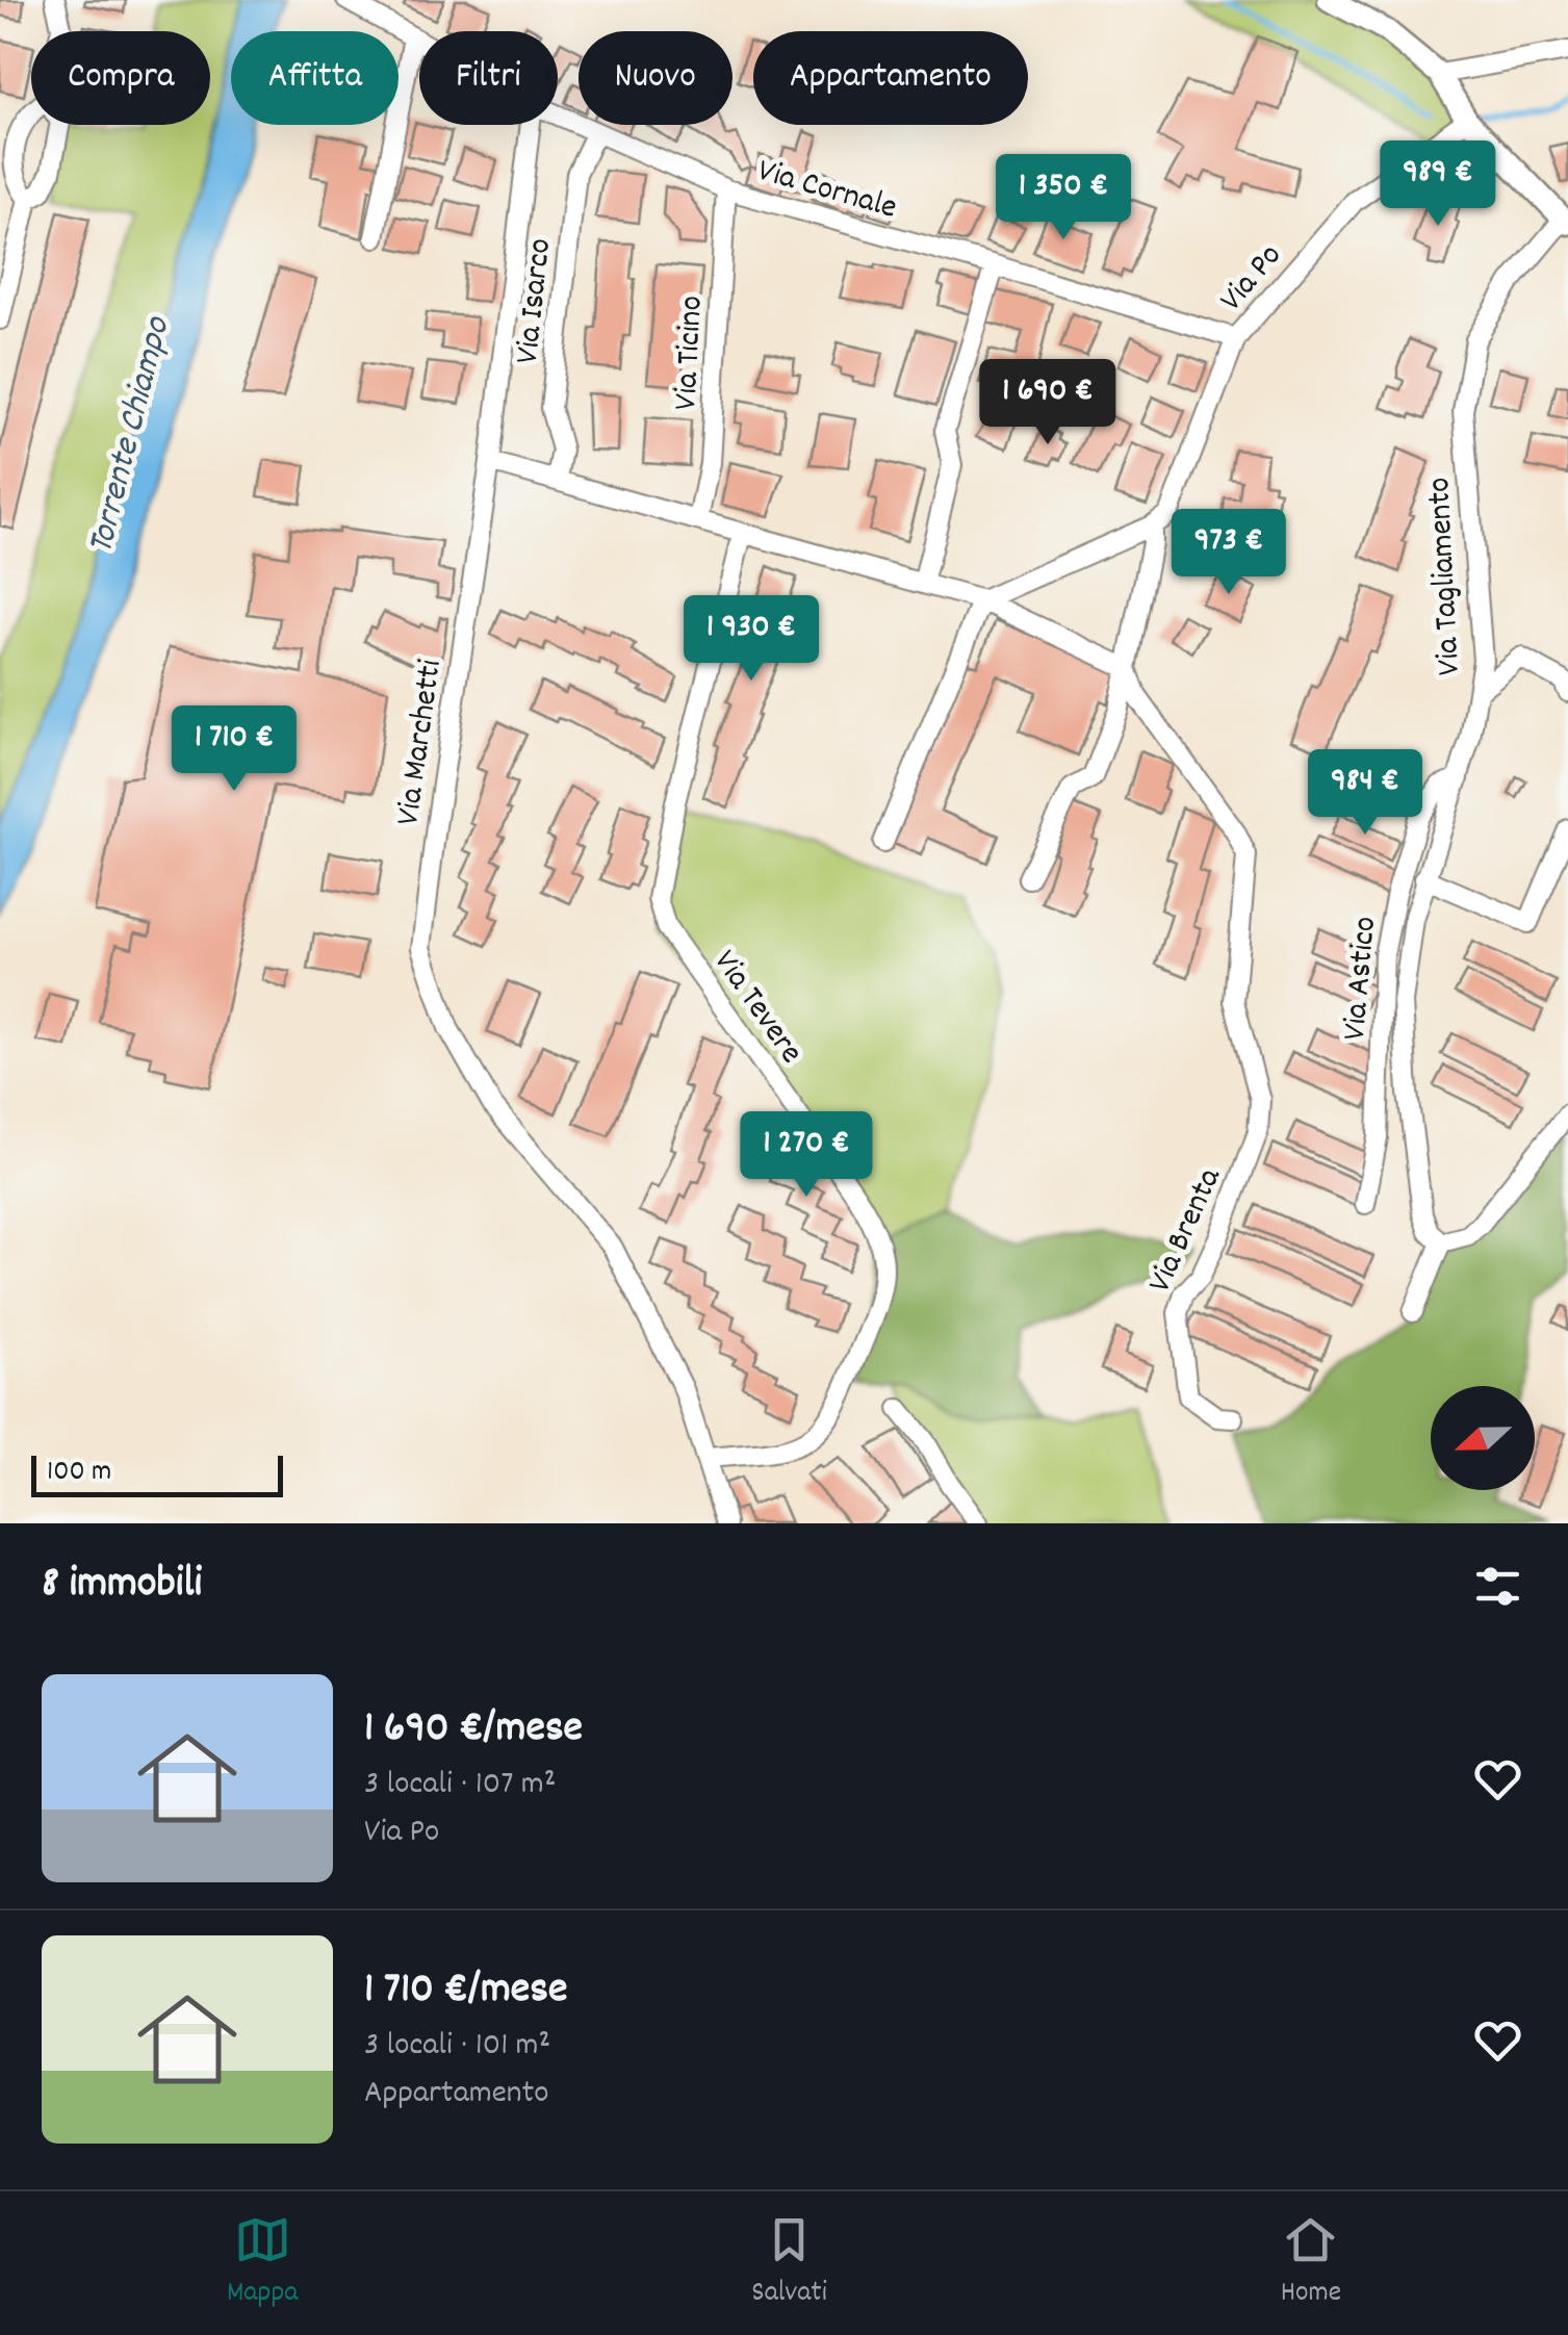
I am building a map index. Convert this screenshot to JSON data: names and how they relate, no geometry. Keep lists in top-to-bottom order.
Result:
{
  "streets": {
    "street": [
      "Via Cornale",
      "Via Po",
      "Via Isarco",
      "Via Ticino",
      "Via Tagliamento",
      "Via Marchetti",
      "Via Astico",
      "Via Tevere",
      "Via Brenta"
    ]
  },
  "crossings": [
    ["Via Cornale", "Via Po"],
    ["Via Cornale", "Via Isarco"],
    ["Via Cornale", "Via Ticino"],
    ["Via Po", "Via Brenta"],
    ["Via Tagliamento", "Via Astico"],
    ["Via Marchetti", "Via Tevere"]
  ],
  "water": ["Torrente Chiampo"],
  "scale_bar": "100 m",
  "north": "left",
  "page": {
    "chip": [
      "Compra",
      "Affitta",
      "Filtri",
      "Nuovo",
      "Appartamento"
    ],
    "price": [
      "989 €",
      "1 350 €",
      "1 690 €",
      "973 €",
      "1 930 €",
      "1 710 €",
      "984 €",
      "1 270 €"
    ],
    "scale": "100 m",
    "heading": "8 immobili",
    "list": [
      {
        "name": "1 690 €/mese",
        "note": "3 locali · 107 m² · Via Po"
      },
      {
        "name": "1 710 €/mese",
        "note": "3 locali · 101 m² · Appartamento"
      }
    ],
    "tabs": ["Mappa", "Salvati", "Home"]
  }
}
